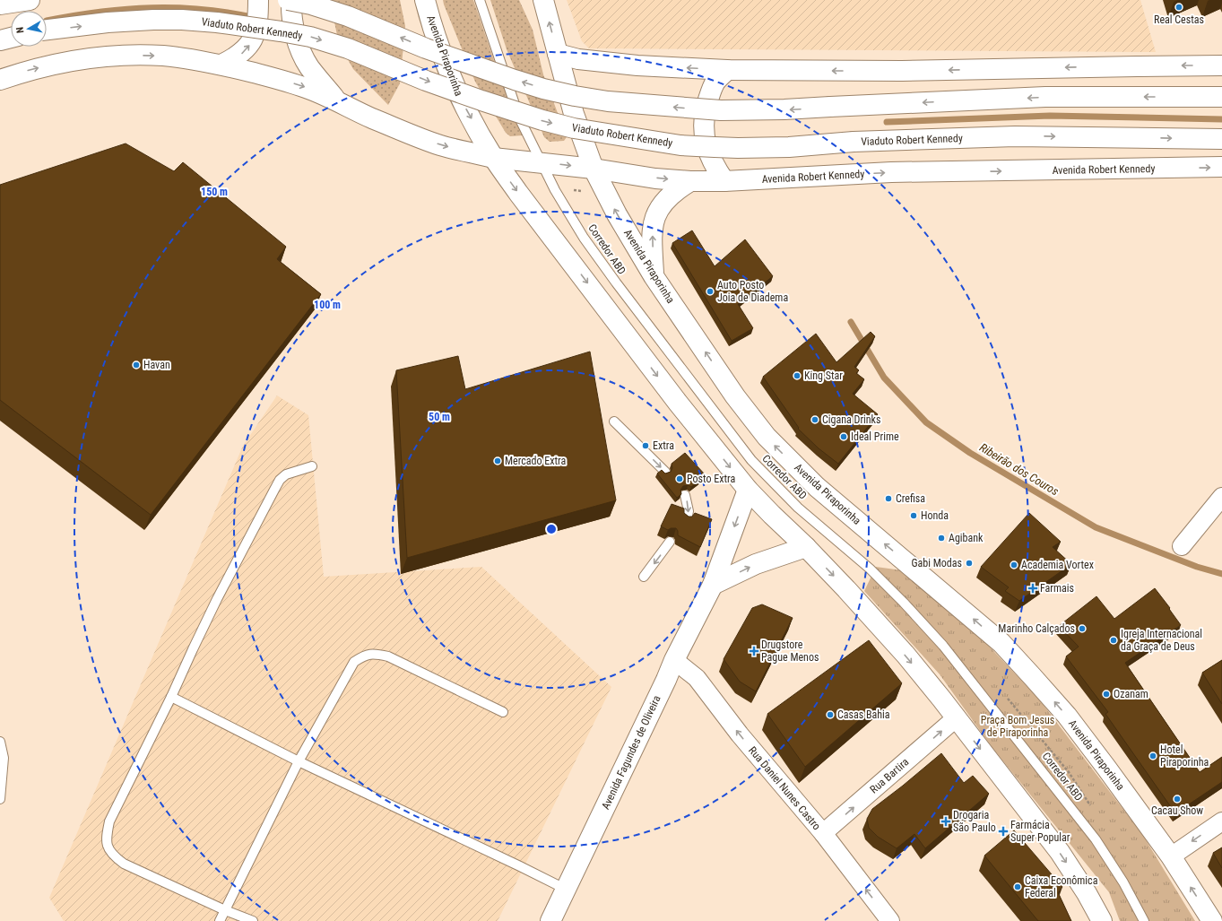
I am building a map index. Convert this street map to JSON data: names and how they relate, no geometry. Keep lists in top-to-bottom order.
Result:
{
  "streets": {
    "main road": [
      "Viaduto Robert Kennedy",
      "Avenida Piraporinha",
      "Avenida Robert Kennedy",
      "Avenida Fagundes de Oliveira"
    ],
    "street": ["Rua Bartira", "Rua Daniel Nunes Castro"],
    "lane": ["Corredor ABD"]
  },
  "crossings": [
    ["Avenida Piraporinha", "Avenida Robert Kennedy"],
    ["Avenida Piraporinha", "Avenida Fagundes de Oliveira"],
    ["Avenida Piraporinha", "Rua Bartira"],
    ["Avenida Robert Kennedy", "Corredor ABD"],
    ["Avenida Fagundes de Oliveira", "Rua Daniel Nunes Castro"],
    ["Rua Bartira", "Rua Daniel Nunes Castro"]
  ],
  "one_way": ["Rua Bartira", "Rua Daniel Nunes Castro"],
  "water": ["Ribeirão dos Couros"],
  "parks": ["Praça Bom Jesus de Piraporinha"],
  "places": {
    "other": [
      "Real Cestas",
      "Auto Posto Joia de Diadema",
      "Havan",
      "King Star",
      "Cigana Drinks",
      "Ideal Prime",
      "Extra",
      "Mercado Extra",
      "Posto Extra",
      "Crefisa",
      "Honda",
      "Agibank",
      "Gabi Modas",
      "Academia Vortex",
      "Marinho Calçados",
      "Igreja Internacional da Graça de Deus",
      "Ozanam",
      "Casas Bahia",
      "Hotel Piraporinha",
      "Cacau Show",
      "Caixa Econômica Federal"
    ],
    "health": [
      "Farmais",
      "Drugstore Pague Menos",
      "Drogaria São Paulo",
      "Farmácia Super Popular"
    ]
  },
  "north": "left",
  "rings": ["150 m", "100 m", "50 m"]
}
